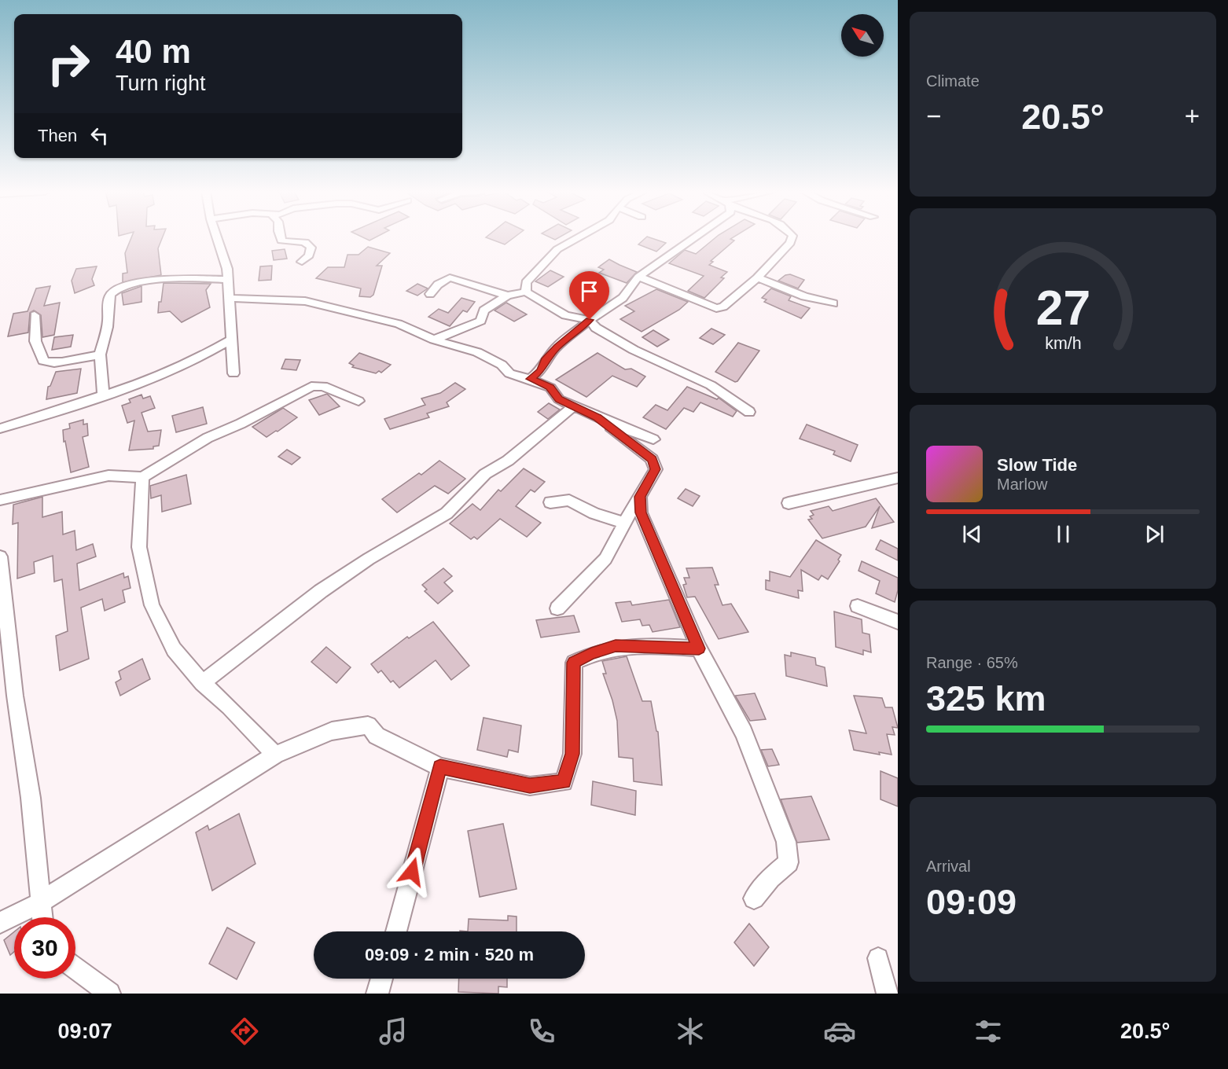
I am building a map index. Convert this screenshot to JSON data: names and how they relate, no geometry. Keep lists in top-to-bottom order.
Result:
{
  "north": "top left",
  "page": {
    "tile": [
      "Climate",
      ["Range · 65%", "325 km"],
      ["Arrival", "09:09"]
    ],
    "turn": ["40 m", "Turn right"],
    "heat": ["−", "20.5°", "+"],
    "then": "Then",
    "song": ["Slow Tide", "Marlow"],
    "limit": "30",
    "trip": "09:09 · 2 min · 520 m",
    "tabs": ["09:07", "20.5°"],
    "gauge": ["27", "km/h"]
  }
}
